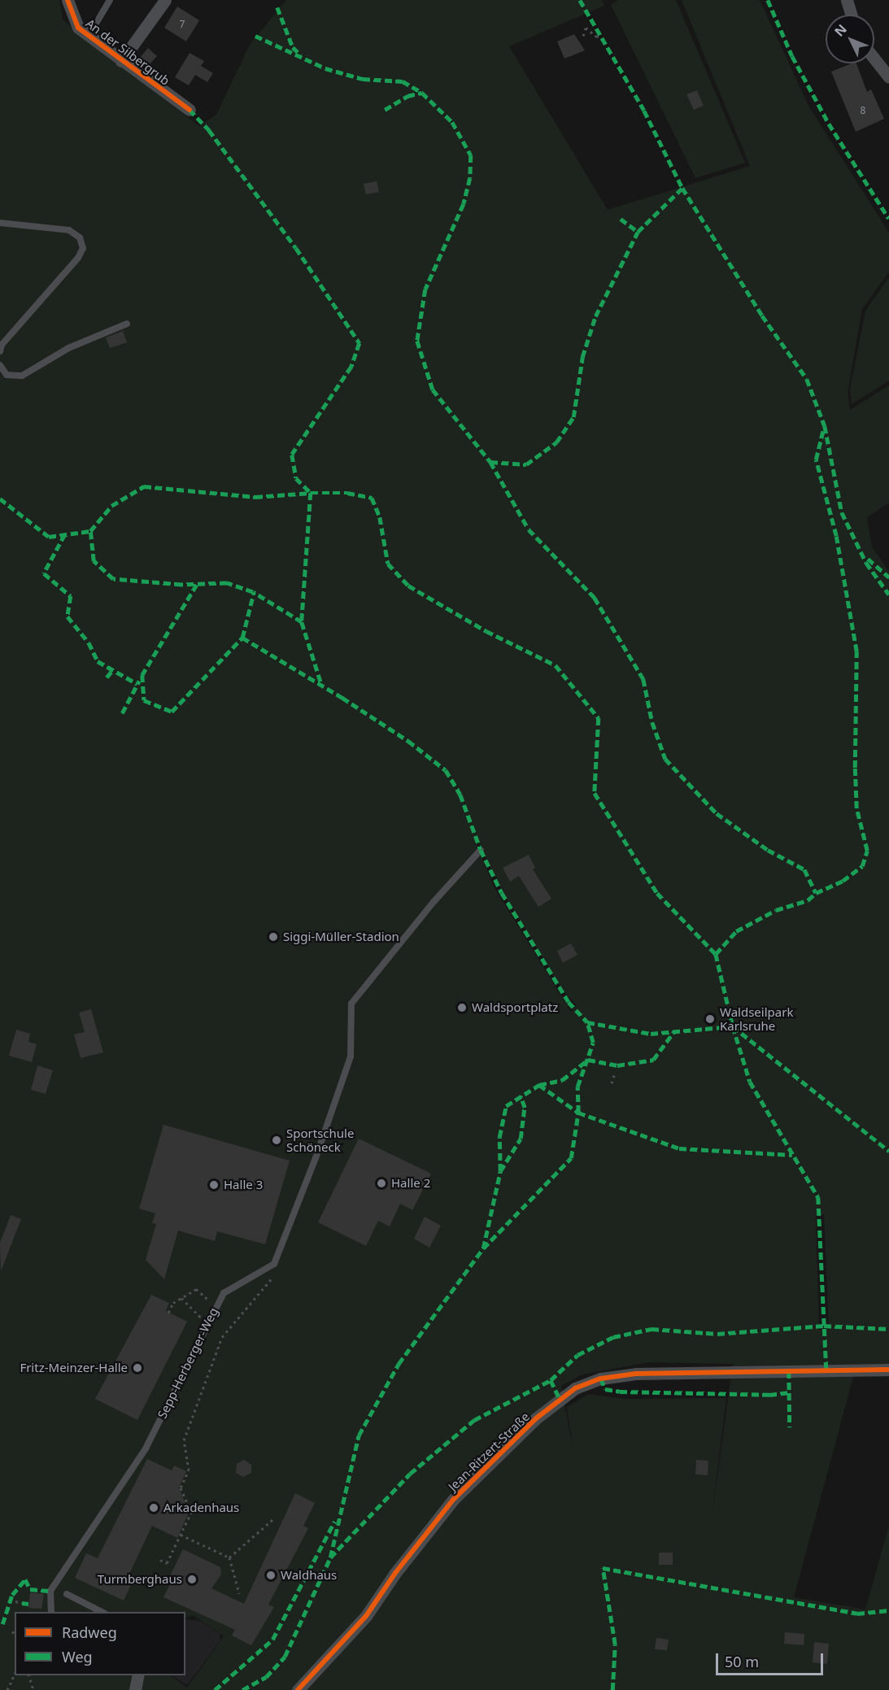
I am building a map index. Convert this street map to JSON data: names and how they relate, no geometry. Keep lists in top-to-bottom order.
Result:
{
  "streets": {
    "street": ["An der Silbergrub", "Jean-Ritzert-Straße"],
    "lane": ["Sepp-Herberger-Weg"]
  },
  "places": [
    "Siggi-Müller-Stadion",
    "Waldsportplatz",
    "Waldseilpark Karlsruhe",
    "Sportschule Schöneck",
    "Halle 2",
    "Halle 3",
    "Fritz-Meinzer-Halle",
    "Arkadenhaus",
    "Waldhaus",
    "Turmberghaus"
  ],
  "house_numbers": ["7", "8"],
  "legend": ["Radweg", "Weg"],
  "scale_bar": "50 m",
  "north": "top left"
}
